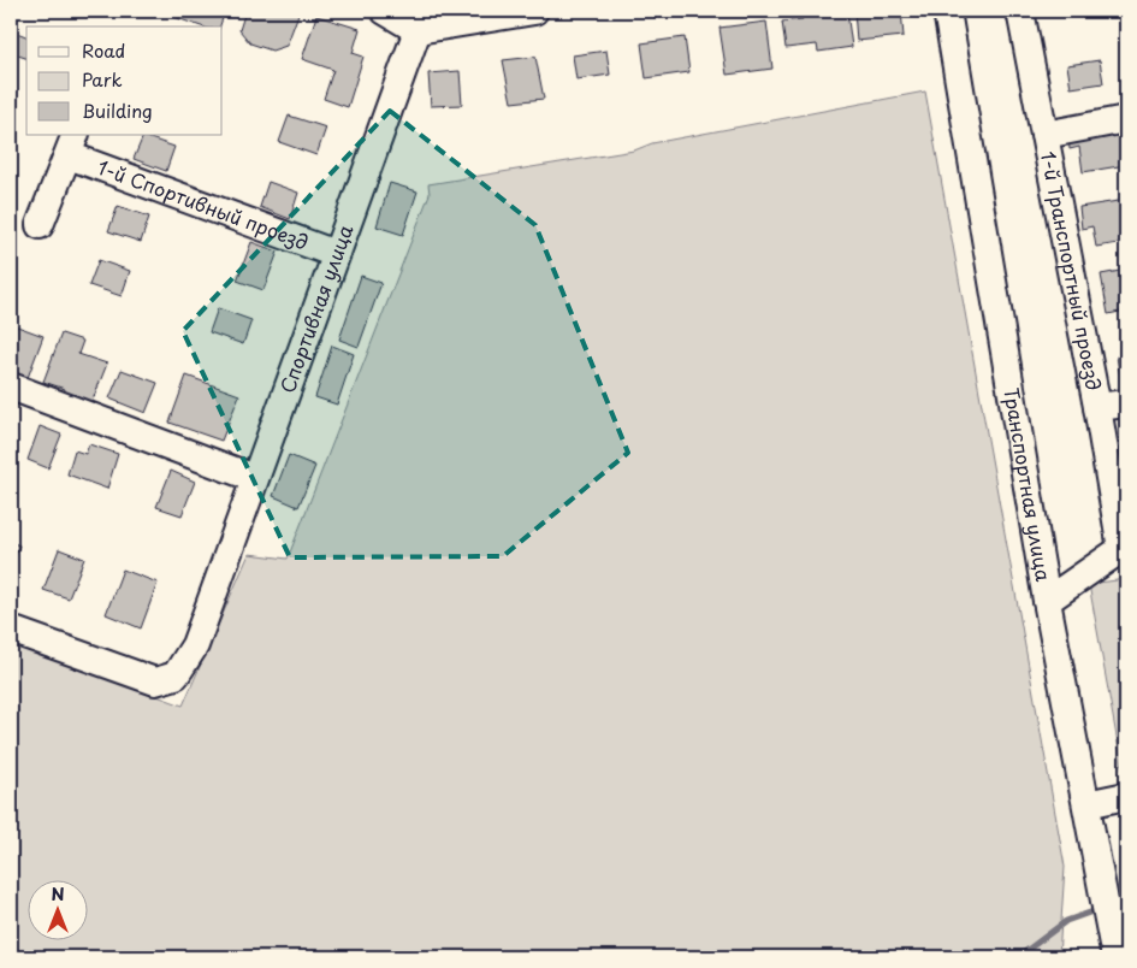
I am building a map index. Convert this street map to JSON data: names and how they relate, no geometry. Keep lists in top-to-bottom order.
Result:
{
  "streets": {
    "street": [
      "1-й Спортивный проезд",
      "1-й Транспортный проезд",
      "Спортивная улица",
      "Транспортная улица"
    ]
  },
  "crossings": [
    ["1-й Спортивный проезд", "Спортивная улица"]
  ],
  "legend": ["Road", "Park", "Building"],
  "north": "top"
}
